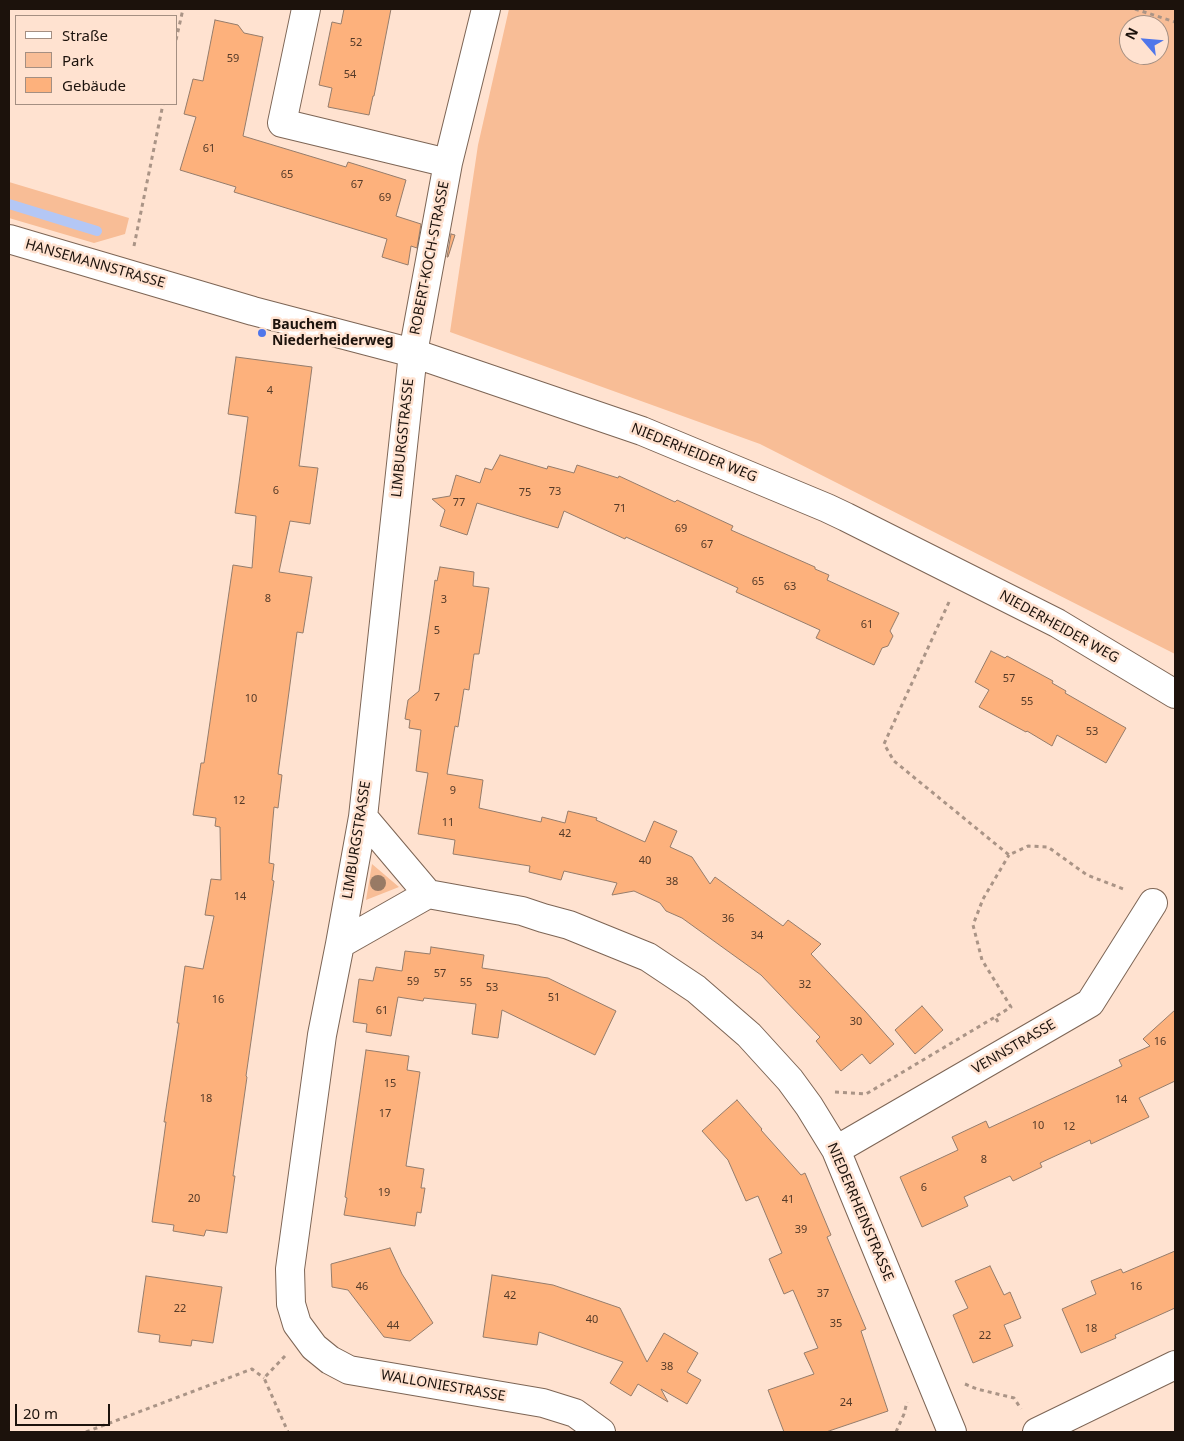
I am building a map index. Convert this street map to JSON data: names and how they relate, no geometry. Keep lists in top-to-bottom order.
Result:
{
  "streets": {
    "street": [
      "ROBERT-KOCH-STRASSE",
      "HANSEMANNSTRASSE",
      "LIMBURGSTRASSE",
      "NIEDERHEIDER WEG",
      "VENNSTRASSE",
      "NIEDERRHEINSTRASSE",
      "WALLONIESTRASSE"
    ]
  },
  "crossings": [
    ["ROBERT-KOCH-STRASSE", "LIMBURGSTRASSE"],
    ["ROBERT-KOCH-STRASSE", "NIEDERHEIDER WEG"],
    ["HANSEMANNSTRASSE", "NIEDERHEIDER WEG"],
    ["LIMBURGSTRASSE", "NIEDERHEIDER WEG"],
    ["LIMBURGSTRASSE", "WALLONIESTRASSE"],
    ["VENNSTRASSE", "NIEDERRHEINSTRASSE"]
  ],
  "places": ["Bauchem Niederheiderweg"],
  "house_numbers": [
    "52",
    "59",
    "54",
    "61",
    "65",
    "67",
    "69",
    "4",
    "6",
    "73",
    "75",
    "77",
    "71",
    "69",
    "67",
    "65",
    "63",
    "8",
    "3",
    "61",
    "5",
    "57",
    "7",
    "10",
    "55",
    "53",
    "9",
    "12",
    "11",
    "42",
    "40",
    "38",
    "14",
    "36",
    "34",
    "57",
    "59",
    "55",
    "32",
    "53",
    "51",
    "16",
    "61",
    "30",
    "16",
    "15",
    "18",
    "14",
    "17",
    "10",
    "12",
    "8",
    "6",
    "19",
    "20",
    "41",
    "39",
    "46",
    "16",
    "37",
    "42",
    "22",
    "40",
    "35",
    "44",
    "18",
    "22",
    "38",
    "24"
  ],
  "legend": ["Straße", "Park", "Gebäude"],
  "scale_bar": "20 m",
  "north": "top left"
}
